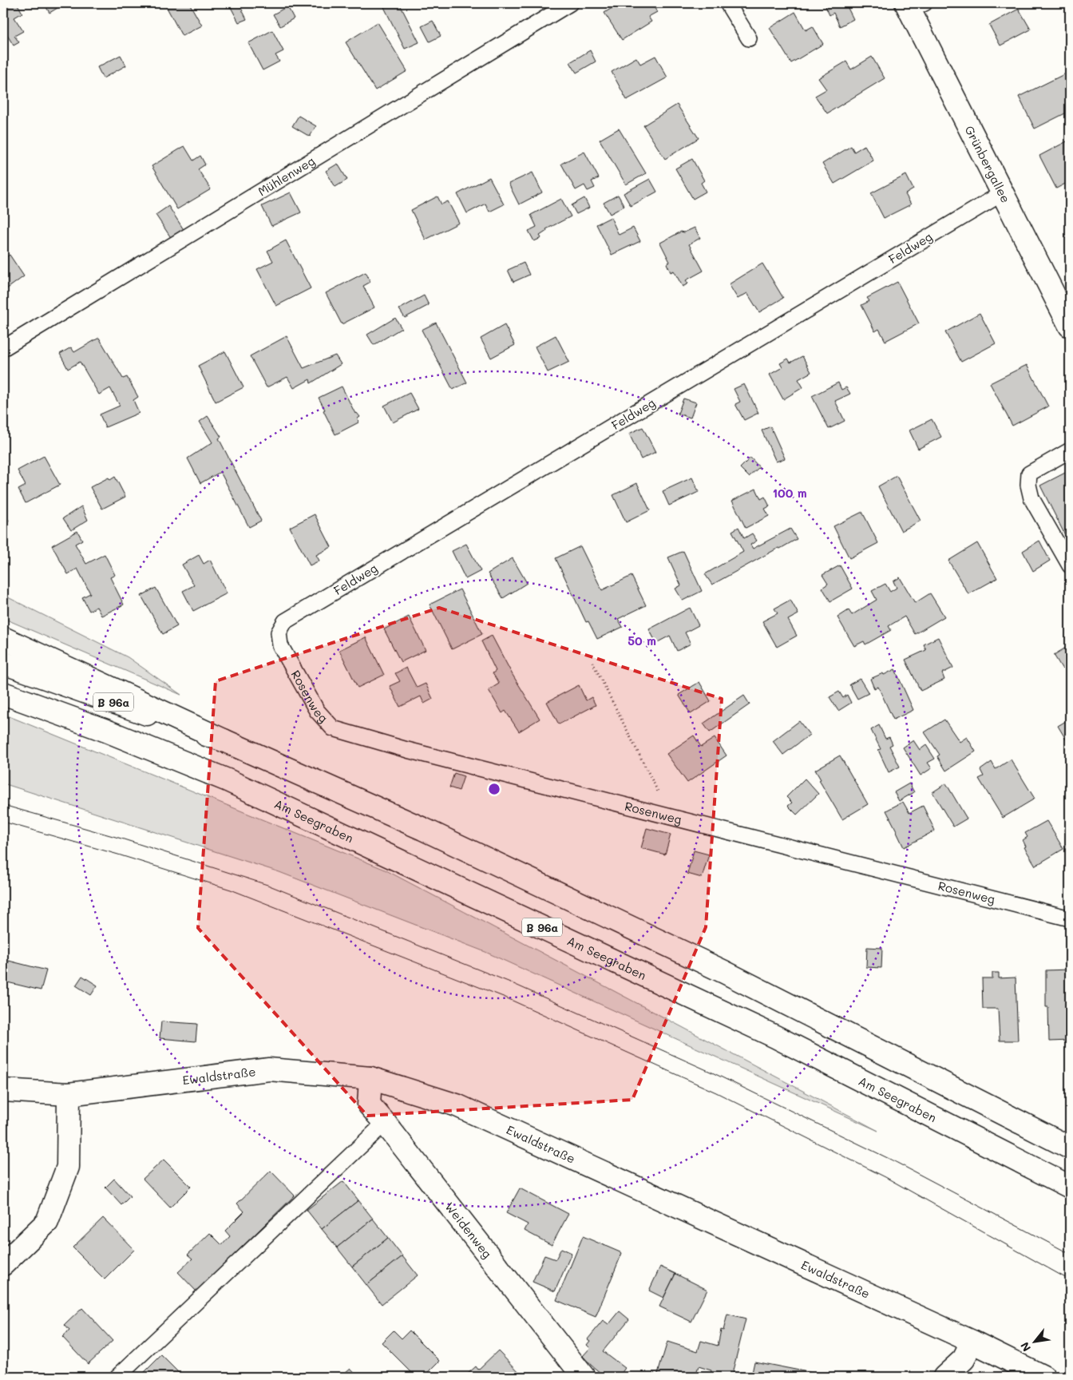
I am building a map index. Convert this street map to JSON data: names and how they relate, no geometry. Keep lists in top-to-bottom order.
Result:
{
  "streets": {
    "main road": [
      "Grünbergallee",
      "B 96a",
      "Am Seegraben",
      "Ewaldstraße",
      "Weidenweg"
    ],
    "lane": ["Mühlenweg", "Feldweg", "Rosenweg"]
  },
  "crossings": [
    ["Grünbergallee", "Feldweg"],
    ["Feldweg", "Rosenweg"],
    ["Ewaldstraße", "Weidenweg"]
  ],
  "north": "bottom left",
  "rings": ["100 m", "50 m"]
}
